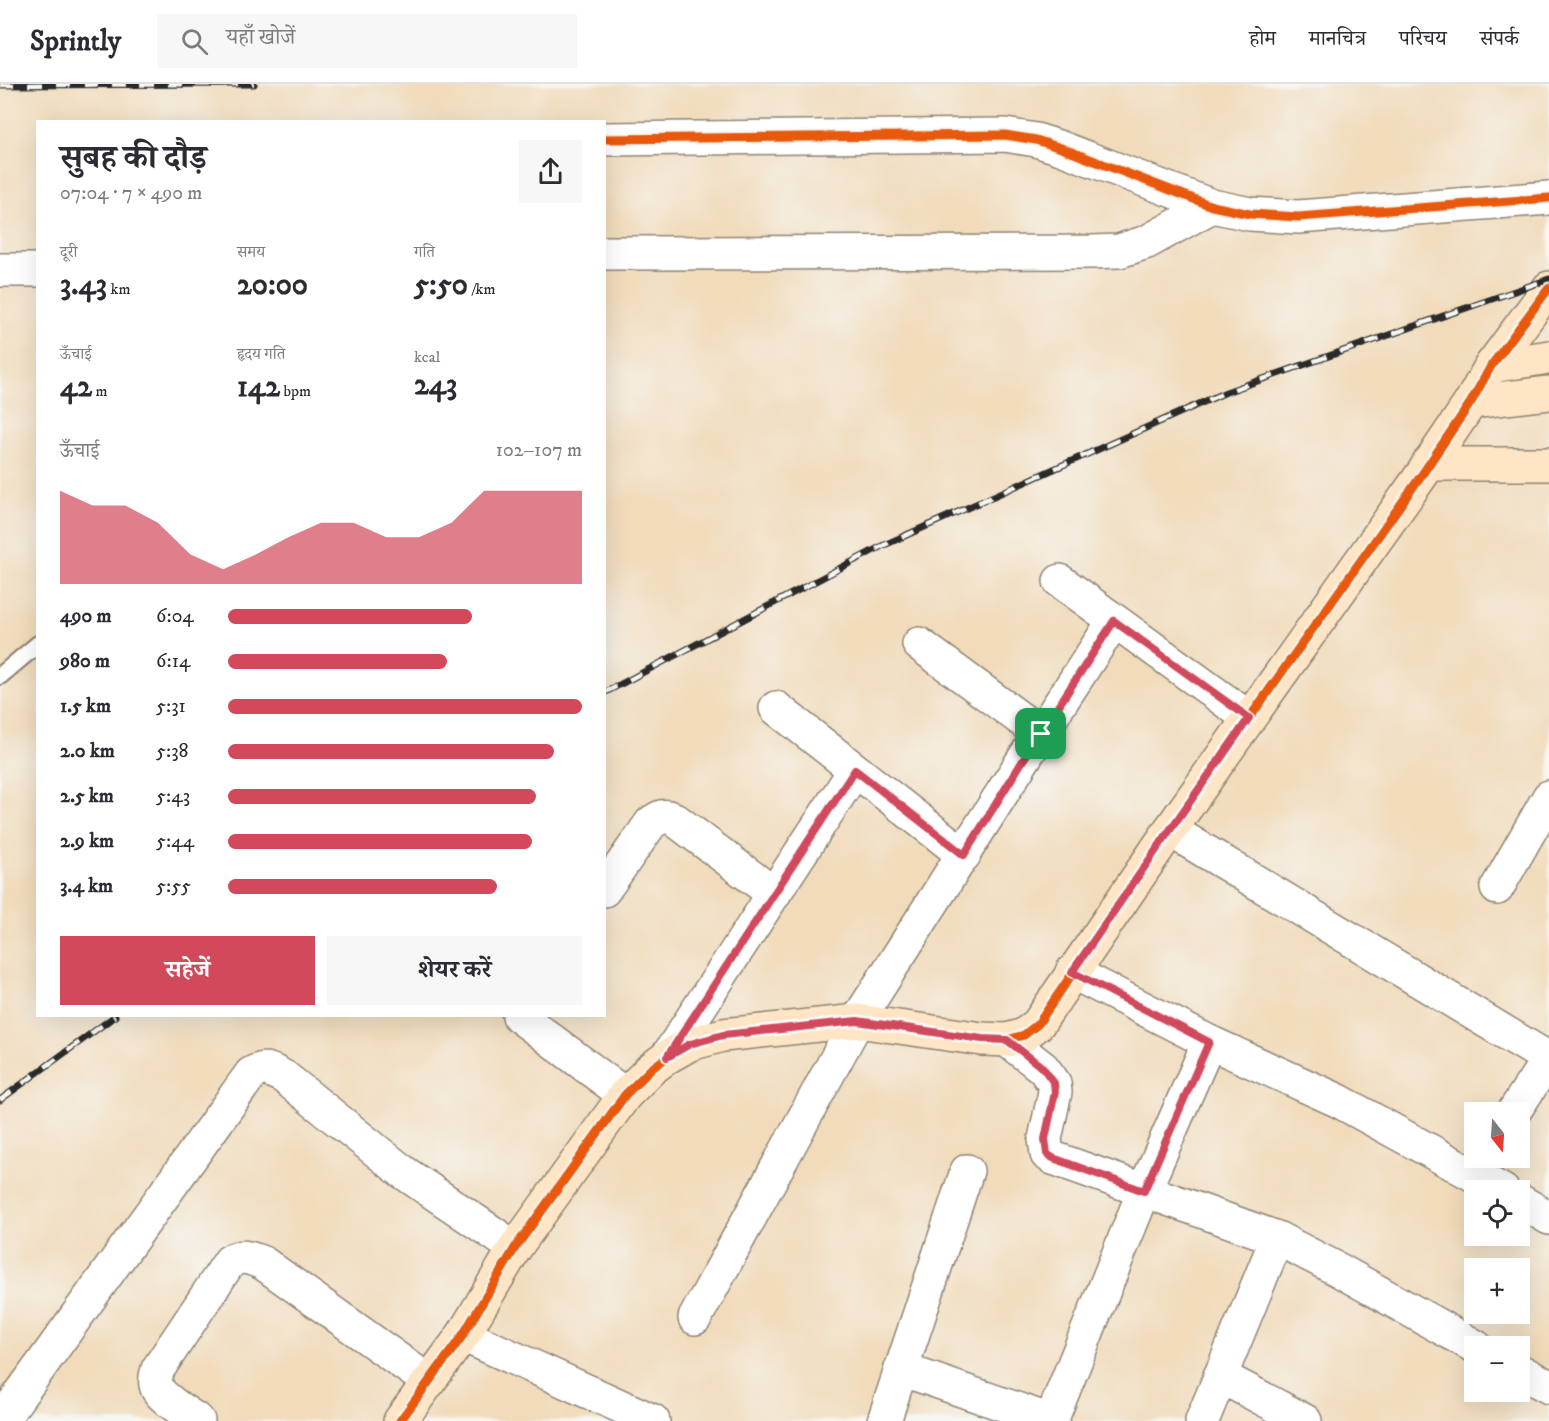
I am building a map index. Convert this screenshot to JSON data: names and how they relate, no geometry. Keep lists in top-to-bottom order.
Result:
{
  "north": "bottom",
  "page": {
    "header": "Sprintly",
    "search": "यहाँ खोजें",
    "nav": [
      "होम",
      "मानचित्र",
      "परिचय",
      "संपर्क"
    ],
    "heading": ["सुबह की दौड़", "07:04 · 7 × 490 m"],
    "stats": [
      ["दूरी", "3.43 km"],
      ["समय", "20:00"],
      ["गति", "5:50 /km"],
      ["ऊँचाई", "42 m"],
      ["हृदय गति", "142 bpm"],
      ["kcal", "243"]
    ],
    "chart": ["ऊँचाई", "102–107 m"],
    "list": [
      {
        "name": "490 m",
        "note": "6:04"
      },
      {
        "name": "980 m",
        "note": "6:14"
      },
      {
        "name": "1.5 km",
        "note": "5:31"
      },
      {
        "name": "2.0 km",
        "note": "5:38"
      },
      {
        "name": "2.5 km",
        "note": "5:43"
      },
      {
        "name": "2.9 km",
        "note": "5:44"
      },
      {
        "name": "3.4 km",
        "note": "5:55"
      }
    ],
    "buttons": ["सहेजें", "शेयर करें"],
    "map_buttons": ["+", "−"]
  }
}
